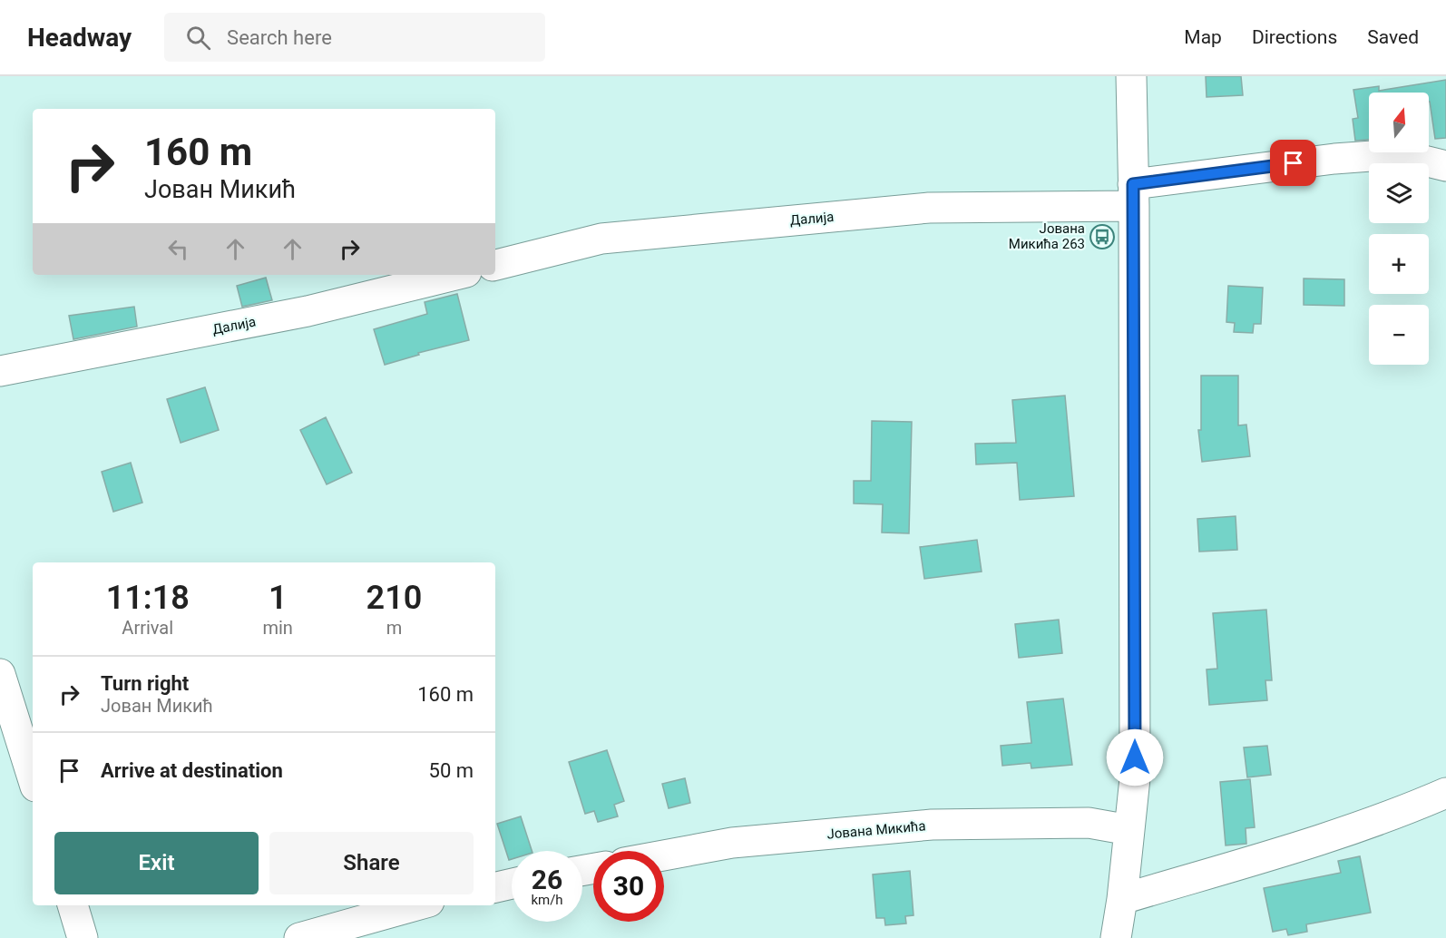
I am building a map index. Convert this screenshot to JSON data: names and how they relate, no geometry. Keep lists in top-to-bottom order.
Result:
{
  "streets": {
    "street": ["Далија", "Јована Микића"]
  },
  "places": {
    "bus stop": ["Јована Микића 263"]
  },
  "north": "top",
  "page": {
    "header": "Headway",
    "search": "Search here",
    "nav": ["Map", "Directions", "Saved"],
    "map_buttons": ["+", "−"],
    "turn": ["160 m", "Јован Микић"],
    "eta": [
      "11:18",
      "Arrival",
      "1",
      "min",
      "210",
      "m"
    ],
    "list": [
      {
        "name": "Turn right",
        "note": "Јован Микић",
        "value": "160 m"
      },
      {
        "name": "Arrive at destination",
        "value": "50 m"
      }
    ],
    "buttons": ["Exit", "Share"],
    "speed": "26 km/h",
    "limit": "30"
  }
}
